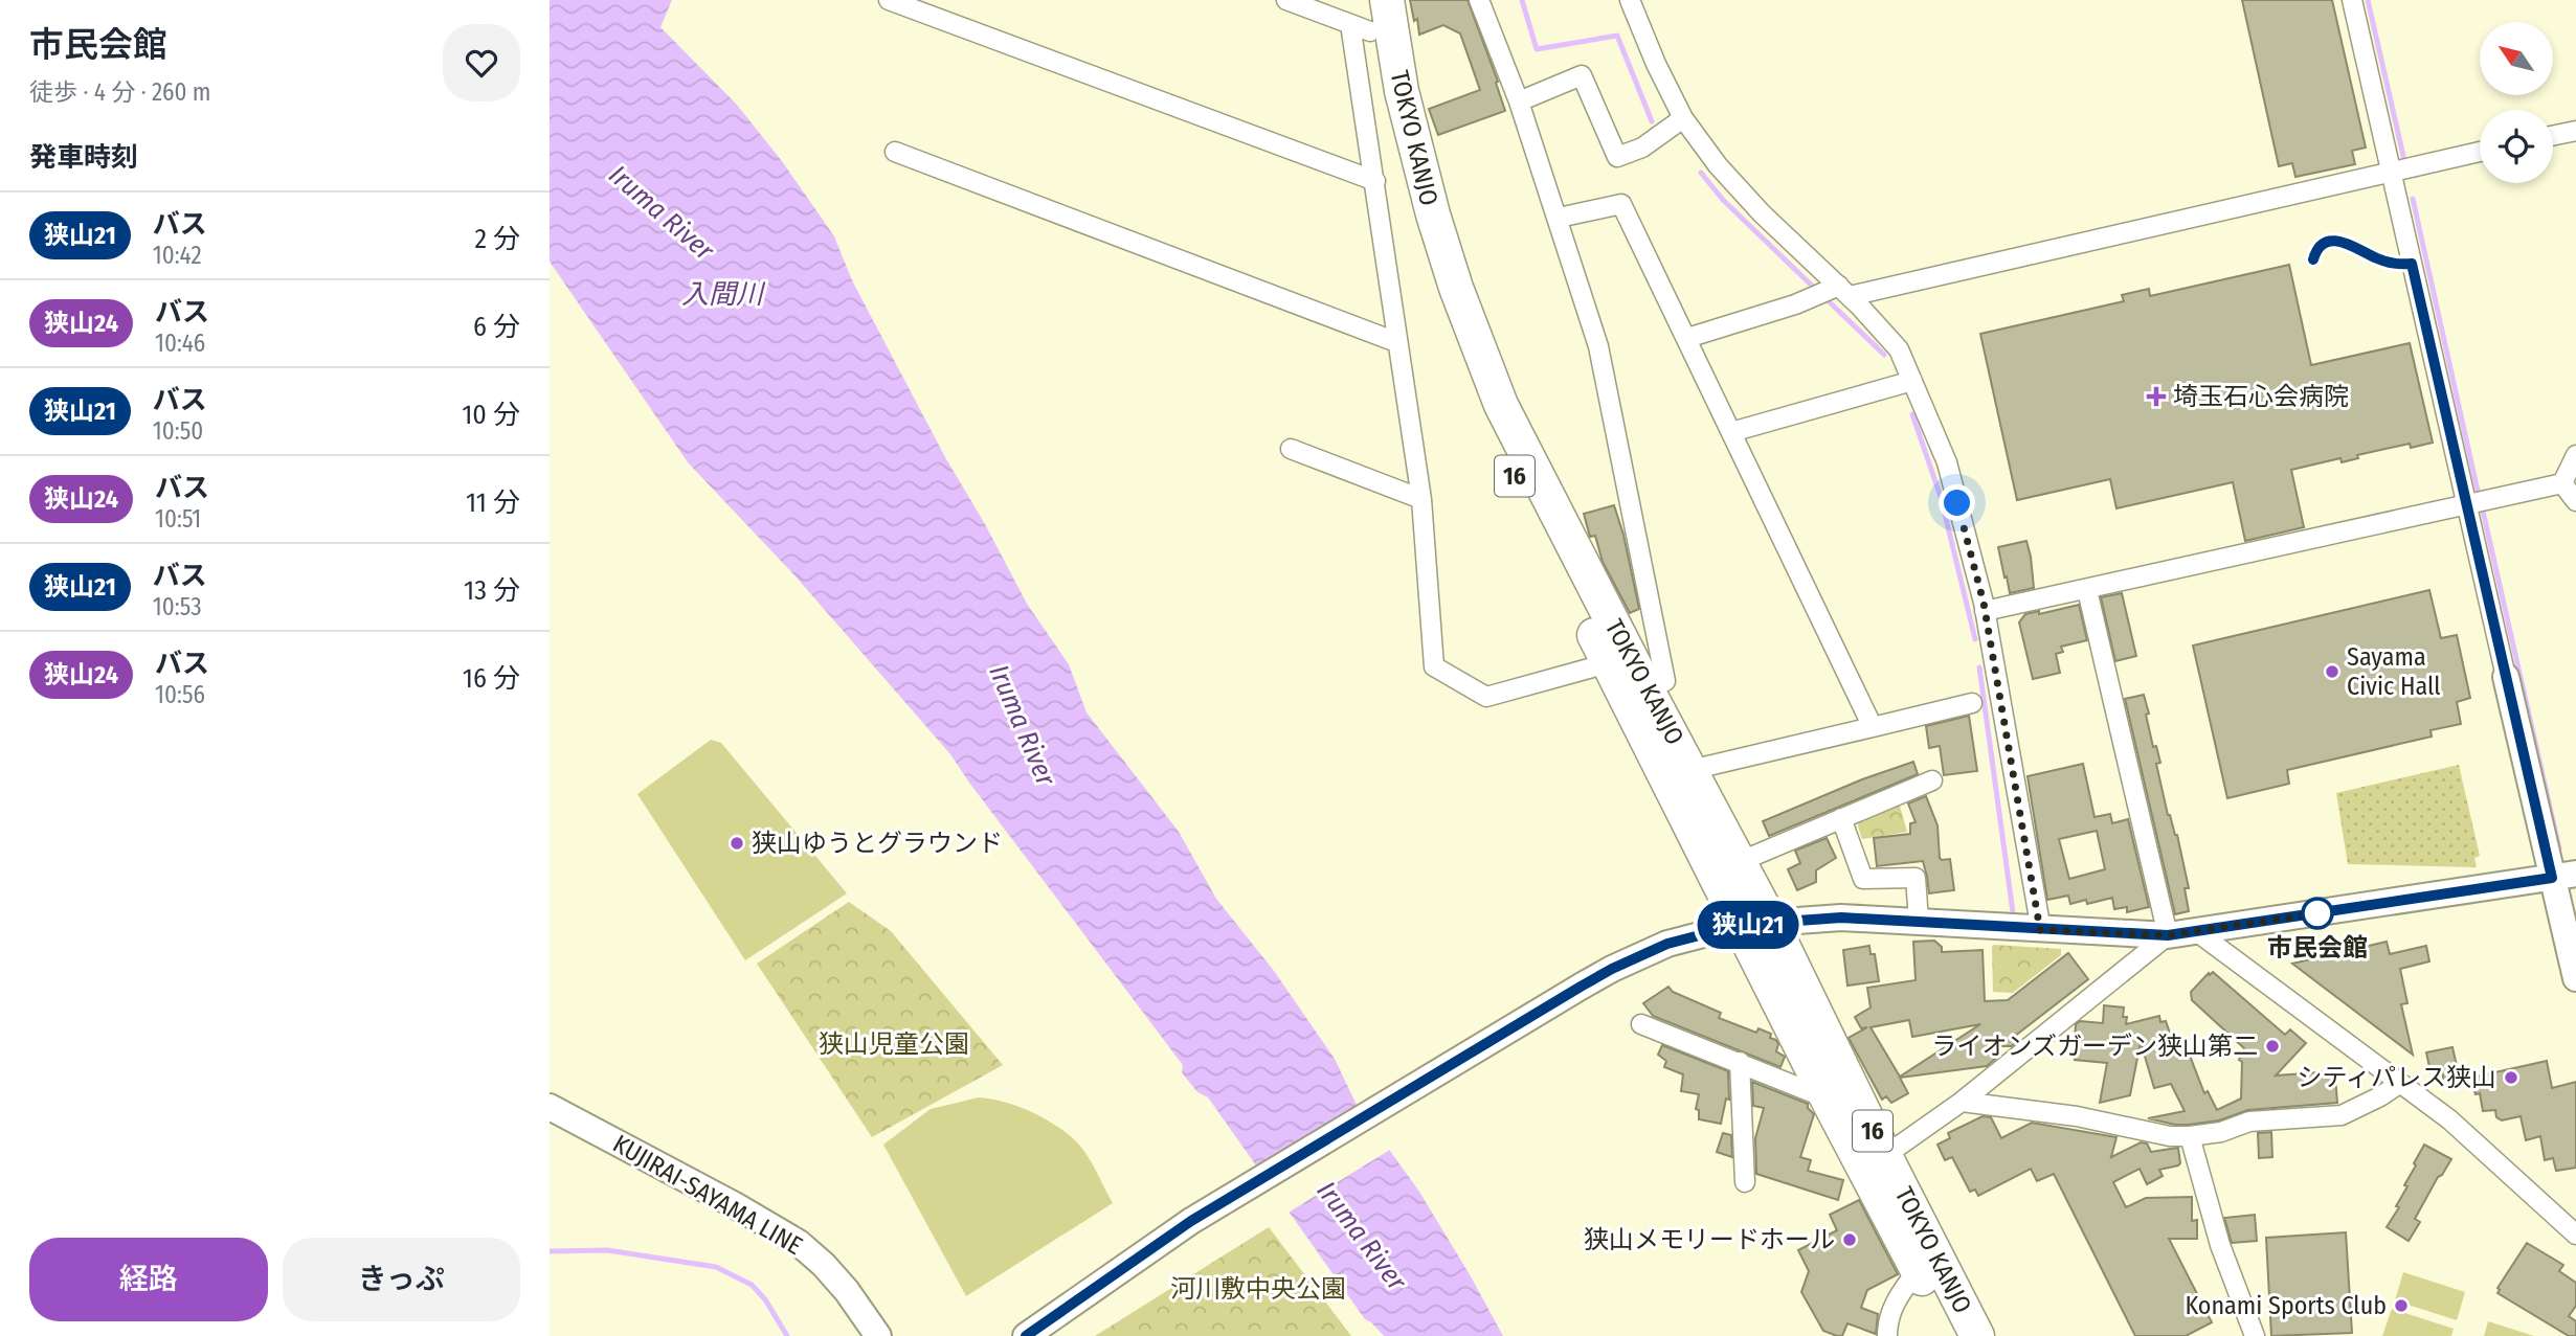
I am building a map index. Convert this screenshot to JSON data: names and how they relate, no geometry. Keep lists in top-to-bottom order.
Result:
{
  "streets": {
    "highway": ["TOKYO KANJO", "16"],
    "main road": ["KUJIRAI-SAYAMA LINE"]
  },
  "water": ["Iruma River", "入間川"],
  "parks": ["狭山児童公園", "河川敷中央公園"],
  "places": {
    "health": ["埼玉石心会病院"],
    "other": [
      "Sayama Civic Hall",
      "狭山ゆうとグラウンド",
      "市民会館",
      "ライオンズガーデン狭山第二",
      "シティパレス狭山",
      "狭山メモリードホール",
      "Konami Sports Club"
    ]
  },
  "lines": ["bus line 狭山21"],
  "north": "top left",
  "page": {
    "heading": [
      ["市民会館", "徒歩 · 4 分 · 260 m"],
      "発車時刻"
    ],
    "on_map": "狭山21",
    "list": [
      {
        "mark": "狭山21",
        "name": "バス",
        "note": "10:42",
        "value": "2 分"
      },
      {
        "mark": "狭山24",
        "name": "バス",
        "note": "10:46",
        "value": "6 分"
      },
      {
        "mark": "狭山21",
        "name": "バス",
        "note": "10:50",
        "value": "10 分"
      },
      {
        "mark": "狭山24",
        "name": "バス",
        "note": "10:51",
        "value": "11 分"
      },
      {
        "mark": "狭山21",
        "name": "バス",
        "note": "10:53",
        "value": "13 分"
      },
      {
        "mark": "狭山24",
        "name": "バス",
        "note": "10:56",
        "value": "16 分"
      }
    ],
    "buttons": ["経路", "きっぷ"]
  }
}
